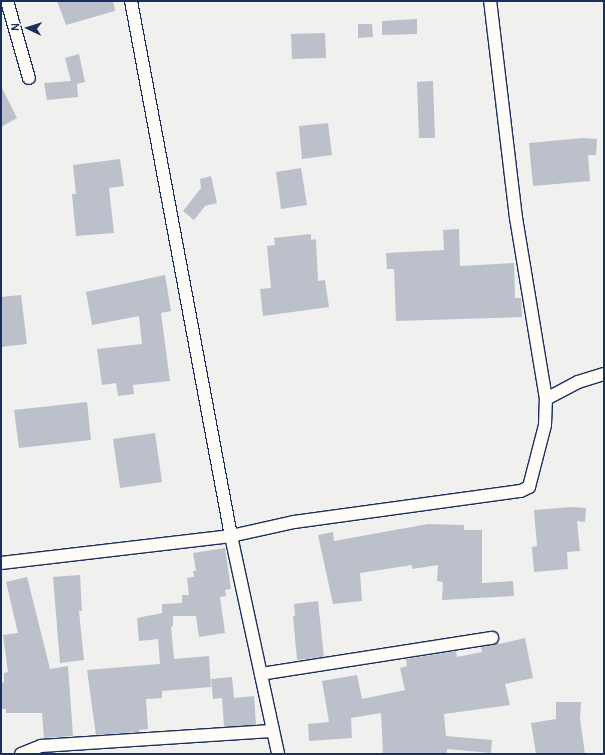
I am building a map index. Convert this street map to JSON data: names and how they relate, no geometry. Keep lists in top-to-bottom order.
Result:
{
  "north": "left"
}
